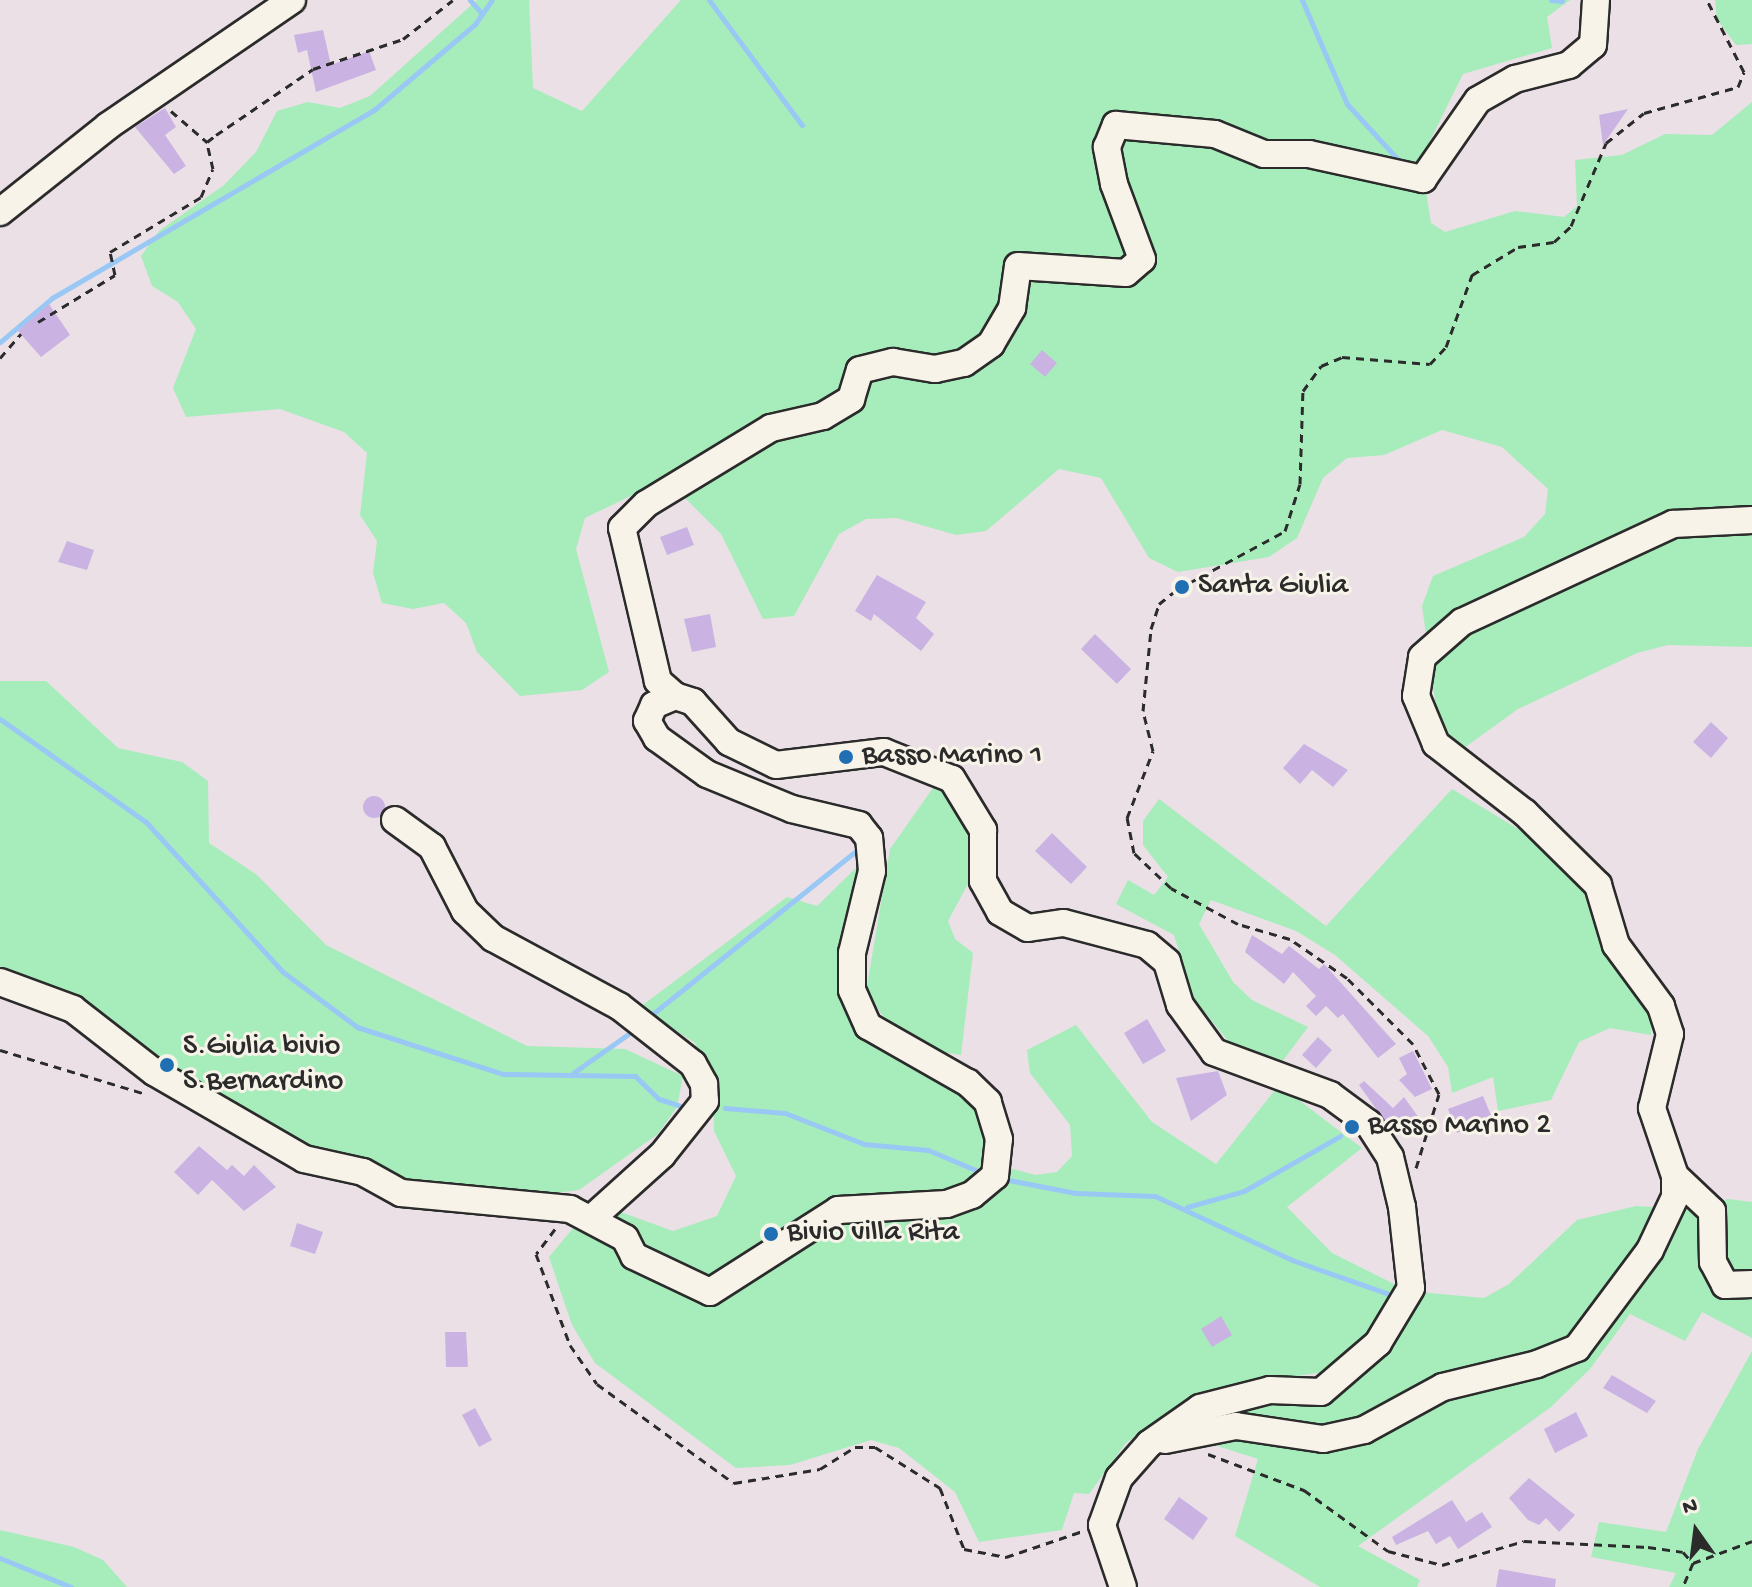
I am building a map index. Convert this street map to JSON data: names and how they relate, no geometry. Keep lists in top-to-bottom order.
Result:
{
  "places": [
    "Santa Giulia",
    "Basso Marino 1",
    "S.Giulia bivio S.Bernardino",
    "Basso Marino 2",
    "Bivio villa Rita"
  ],
  "north": "top"
}
